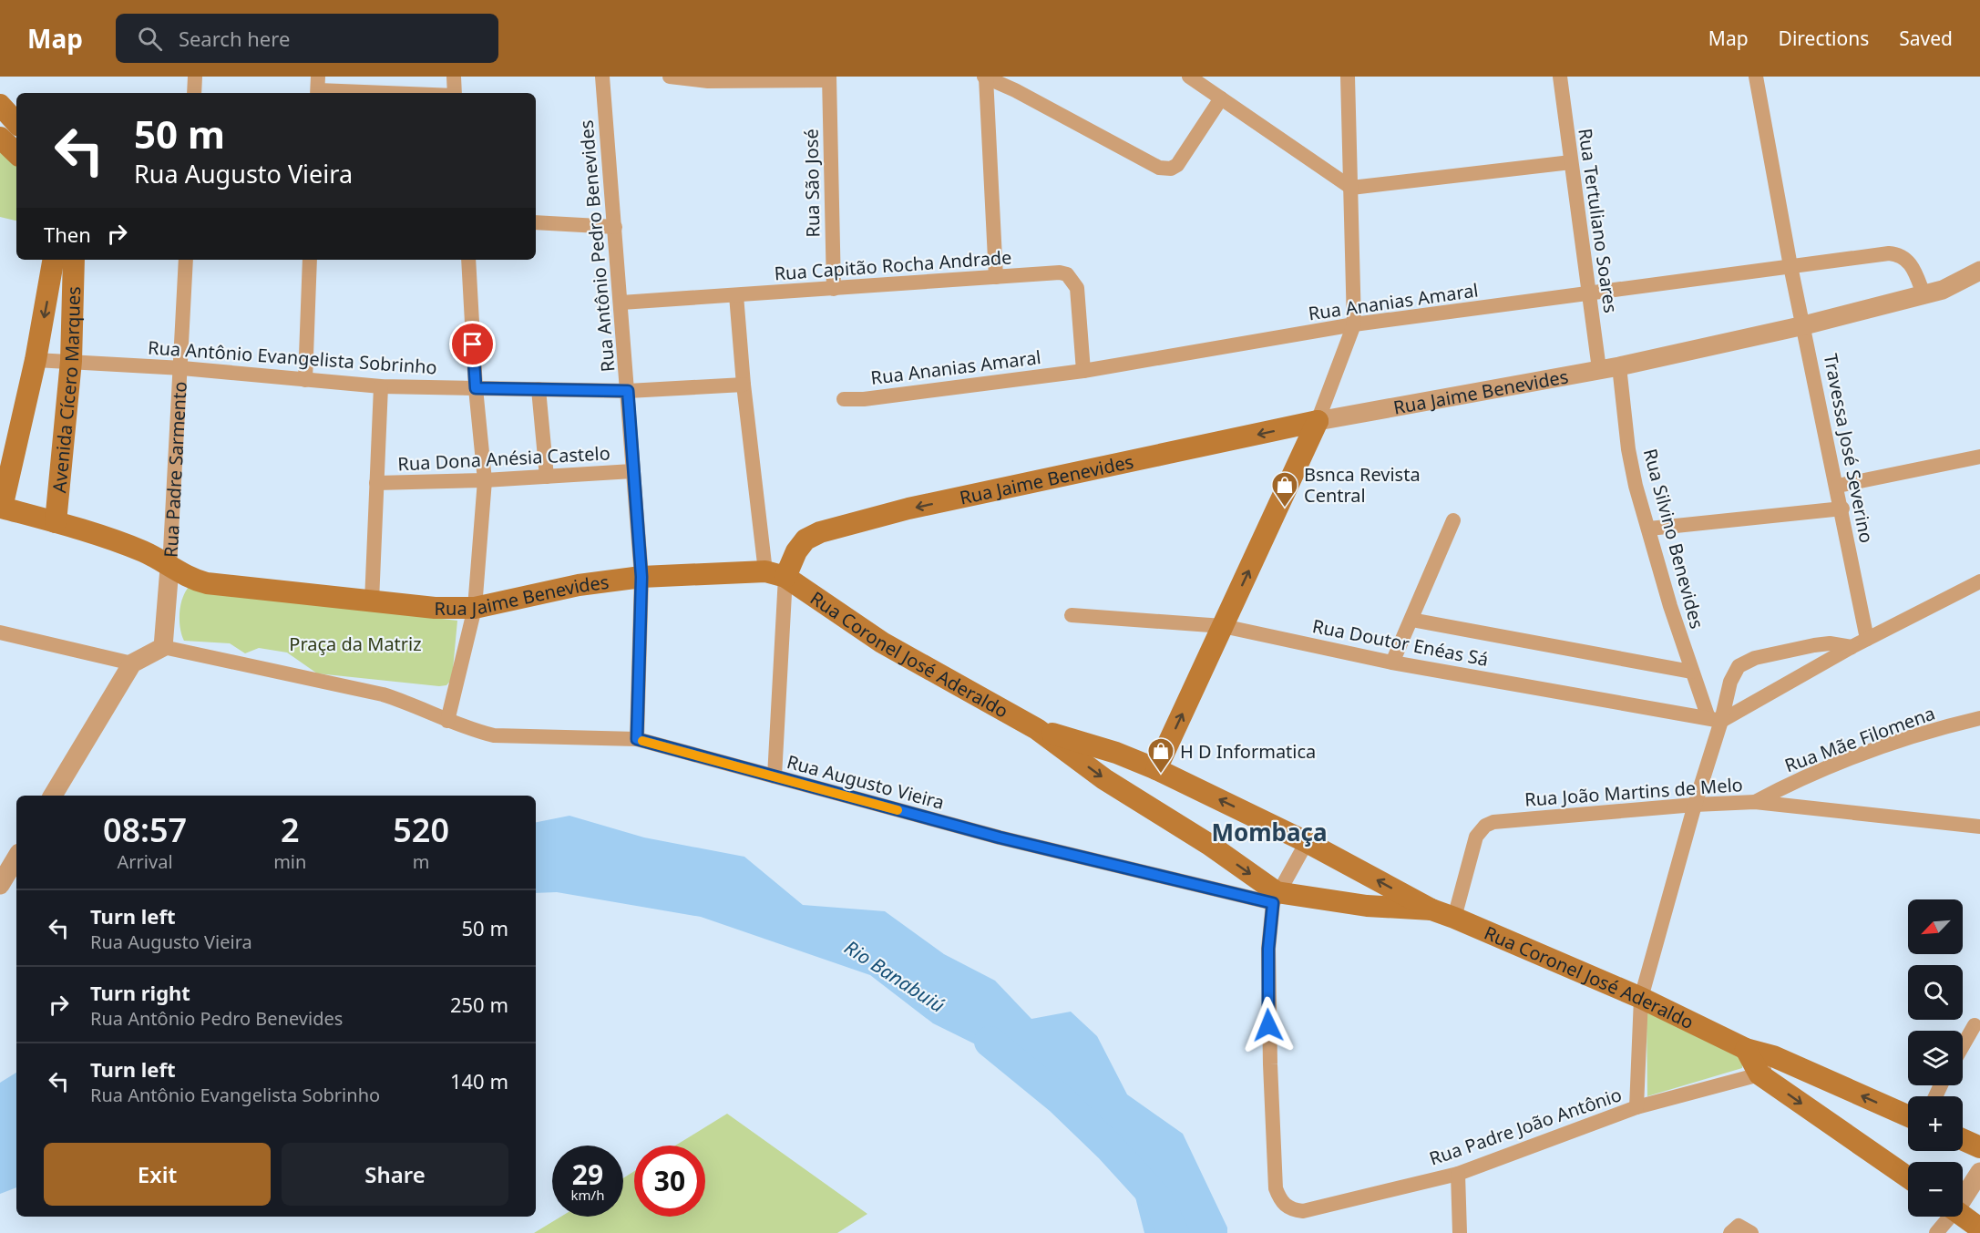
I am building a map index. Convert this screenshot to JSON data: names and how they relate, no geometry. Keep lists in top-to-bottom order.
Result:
{
  "streets": {
    "main road": ["Avenida Cícero Marques", "Rua Jaime Benevides", "Rua Coronel José Aderaldo"],
    "street": [
      "Rua São José",
      "Rua Tertuliano Soares",
      "Rua Antônio Pedro Benevides",
      "Rua Capitão Rocha Andrade",
      "Rua Ananias Amaral",
      "Rua Antônio Evangelista Sobrinho",
      "Travessa José Severino",
      "Rua Dona Anésia Castelo",
      "Rua Padre Sarmento",
      "Rua Silvino Benevides",
      "Rua Doutor Enéas Sá",
      "Rua Mãe Filomena",
      "Rua Augusto Vieira",
      "Rua João Martins de Melo",
      "Rua Padre João Antônio"
    ]
  },
  "crossings": [
    ["Rua São José", "Rua Capitão Rocha Andrade"],
    ["Rua Tertuliano Soares", "Rua Ananias Amaral"],
    ["Rua Tertuliano Soares", "Rua Jaime Benevides"],
    ["Rua Antônio Pedro Benevides", "Rua Capitão Rocha Andrade"],
    ["Rua Antônio Pedro Benevides", "Rua Antônio Evangelista Sobrinho"],
    ["Rua Antônio Pedro Benevides", "Rua Jaime Benevides"],
    ["Rua Antônio Pedro Benevides", "Rua Dona Anésia Castelo"],
    ["Rua Antônio Pedro Benevides", "Rua Augusto Vieira"],
    ["Rua Capitão Rocha Andrade", "Rua Ananias Amaral"],
    ["Rua Ananias Amaral", "Rua Jaime Benevides"],
    ["Rua Ananias Amaral", "Travessa José Severino"],
    ["Rua Antônio Evangelista Sobrinho", "Avenida Cícero Marques"],
    ["Rua Antônio Evangelista Sobrinho", "Rua Padre Sarmento"],
    ["Avenida Cícero Marques", "Rua Jaime Benevides"],
    ["Rua Jaime Benevides", "Travessa José Severino"],
    ["Rua Jaime Benevides", "Rua Padre Sarmento"],
    ["Rua Jaime Benevides", "Rua Silvino Benevides"],
    ["Rua Jaime Benevides", "Rua Coronel José Aderaldo"],
    ["Rua Padre Sarmento", "Rua Augusto Vieira"],
    ["Rua Silvino Benevides", "Rua Doutor Enéas Sá"],
    ["Rua Coronel José Aderaldo", "Rua Augusto Vieira"],
    ["Rua Coronel José Aderaldo", "Rua João Martins de Melo"],
    ["Rua Coronel José Aderaldo", "Rua Padre João Antônio"],
    ["Rua Mãe Filomena", "Rua João Martins de Melo"],
    ["Rua Augusto Vieira", "Rua Padre João Antônio"]
  ],
  "districts": ["Mombaça"],
  "water": ["Rio Banabuiú"],
  "parks": ["Praça da Matriz"],
  "places": {
    "shop": ["Bsnca Revista Central", "H D Informatica"]
  },
  "north": "bottom left",
  "page": {
    "header": "Map",
    "search": "Search here",
    "nav": ["Map", "Directions", "Saved"],
    "turn": ["50 m", "Rua Augusto Vieira"],
    "then": "Then",
    "eta": [
      "08:57",
      "Arrival",
      "2",
      "min",
      "520",
      "m"
    ],
    "list": [
      {
        "name": "Turn left",
        "note": "Rua Augusto Vieira",
        "value": "50 m"
      },
      {
        "name": "Turn right",
        "note": "Rua Antônio Pedro Benevides",
        "value": "250 m"
      },
      {
        "name": "Turn left",
        "note": "Rua Antônio Evangelista Sobrinho",
        "value": "140 m"
      }
    ],
    "map_buttons": ["+", "−"],
    "buttons": ["Exit", "Share"],
    "speed": "29 km/h",
    "limit": "30"
  }
}
